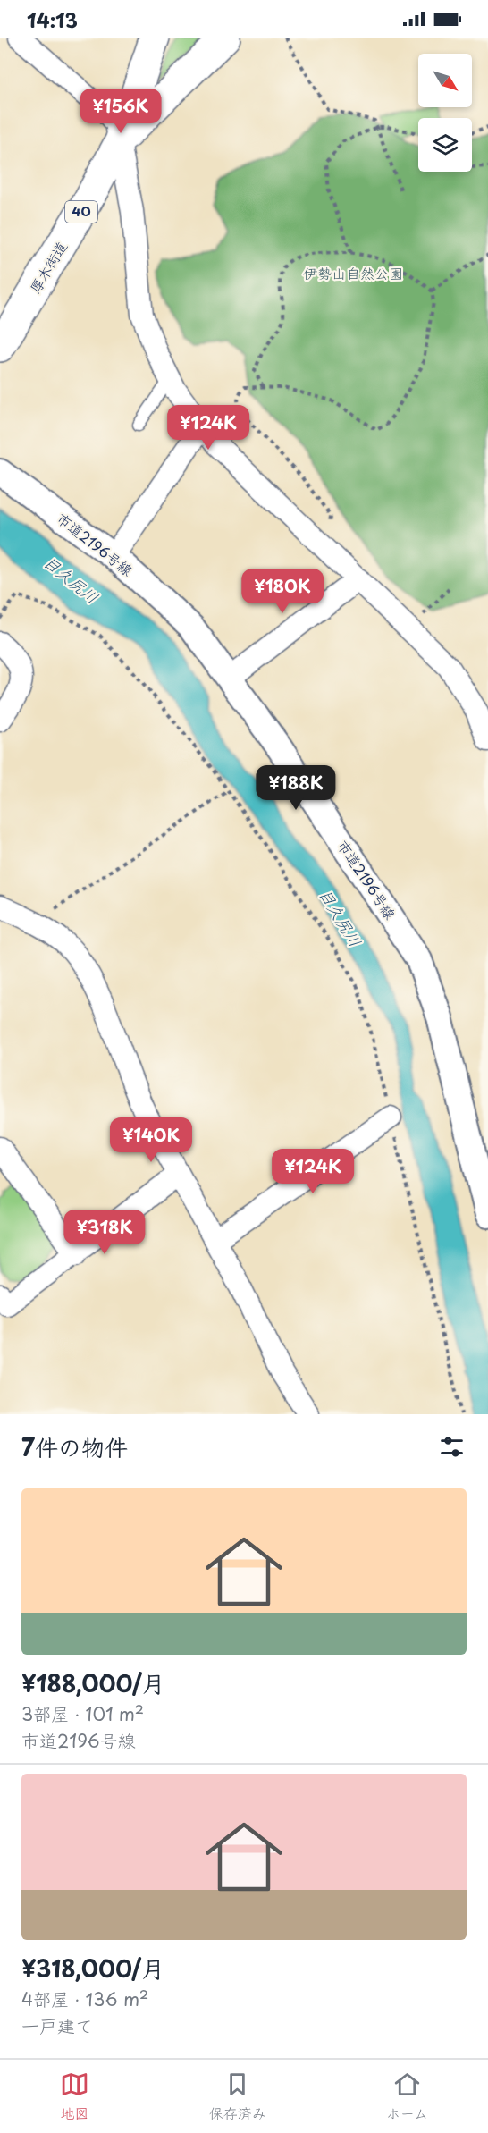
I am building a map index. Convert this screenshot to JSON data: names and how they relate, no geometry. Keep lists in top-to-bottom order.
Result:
{
  "streets": {
    "main road": ["40", "厚木街道"],
    "street": ["市道2196号線"]
  },
  "crossings": [
    ["40", "厚木街道"]
  ],
  "water": ["目久尻川"],
  "parks": ["伊勢山自然公園"],
  "north": "bottom right",
  "page": {
    "status": "14:13",
    "price": [
      "¥156K",
      "¥124K",
      "¥180K",
      "¥188K",
      "¥140K",
      "¥124K",
      "¥318K"
    ],
    "heading": "7件の物件",
    "list": [
      {
        "name": "¥188,000/月",
        "note": "3部屋 · 101 m² · 市道2196号線"
      },
      {
        "name": "¥318,000/月",
        "note": "4部屋 · 136 m² · 一戸建て"
      }
    ],
    "tabs": ["地図", "保存済み", "ホーム"]
  }
}
